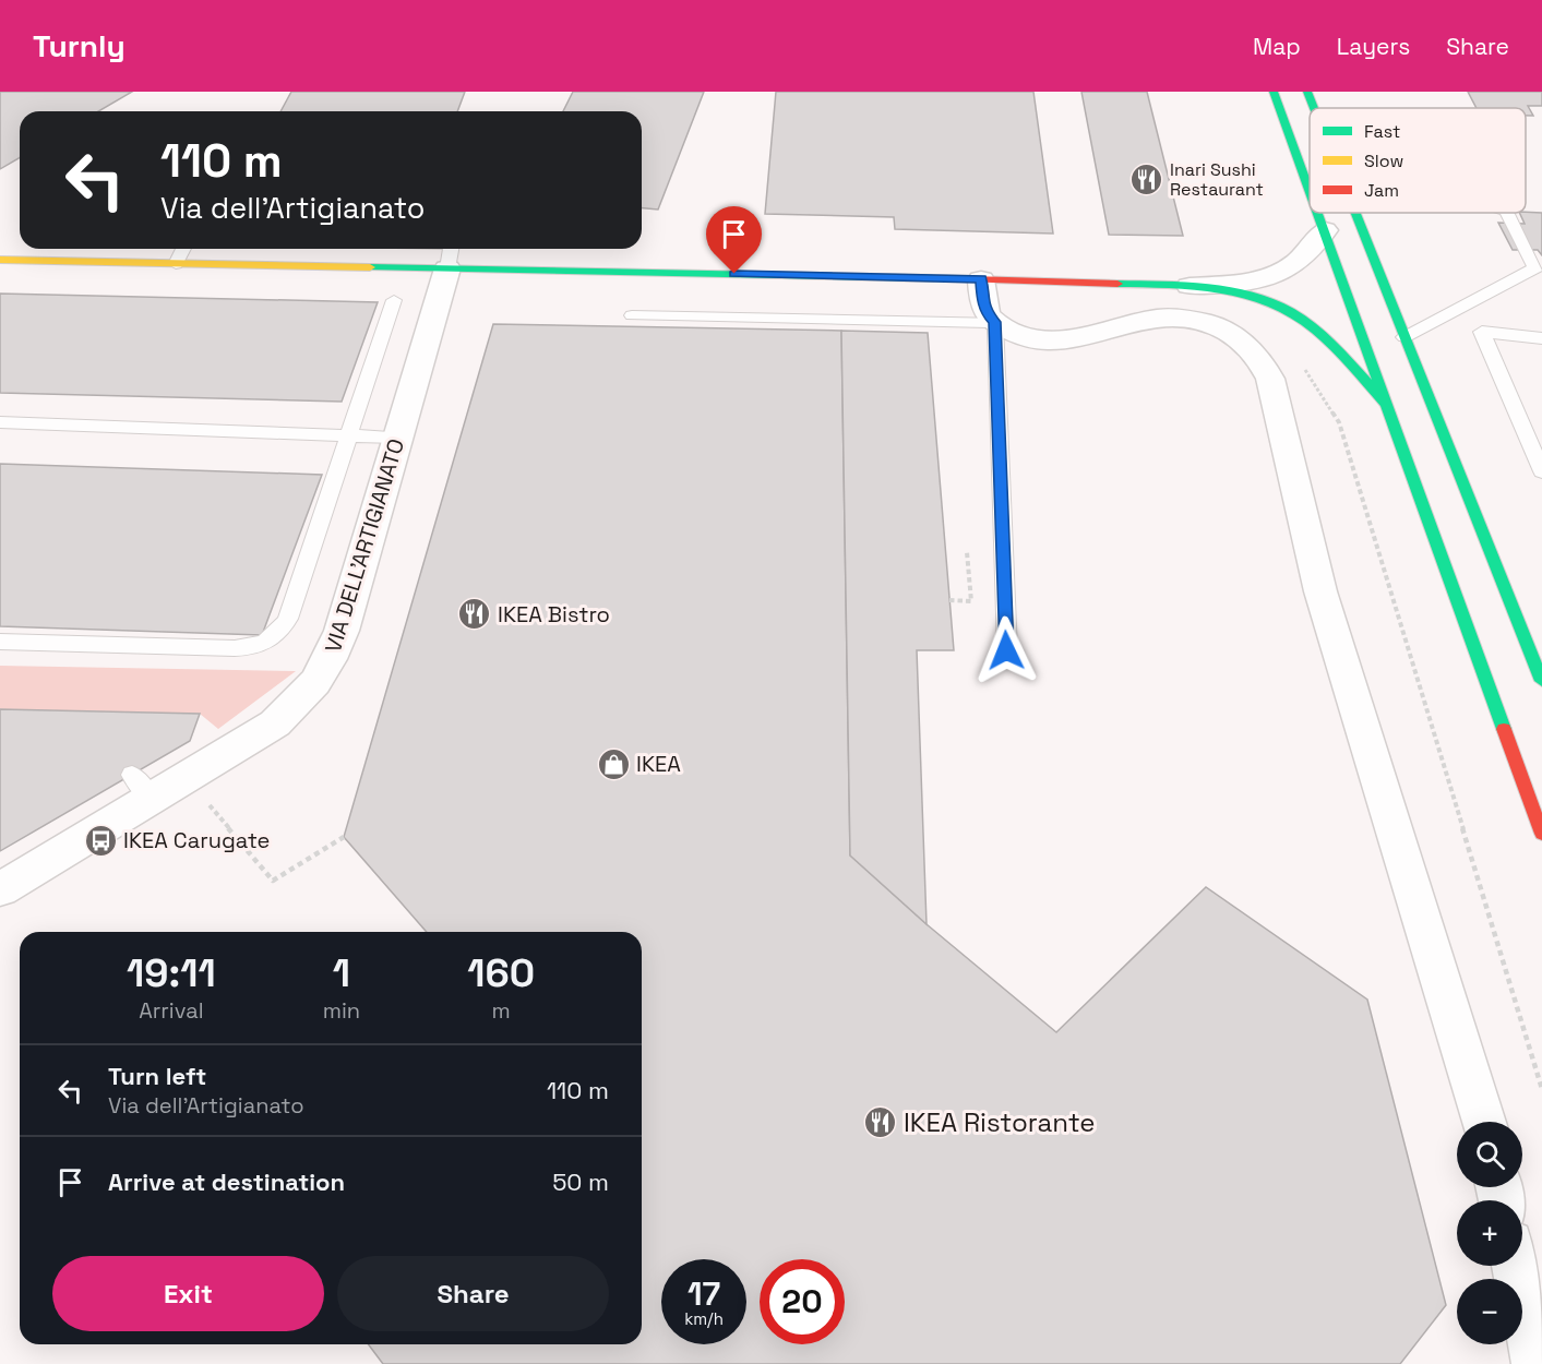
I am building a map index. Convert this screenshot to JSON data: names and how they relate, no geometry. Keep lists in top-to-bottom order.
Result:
{
  "streets": {
    "street": ["VIA DELL'ARTIGIANATO"]
  },
  "places": {
    "restaurant": ["Inari Sushi Restaurant", "IKEA Bistro", "IKEA Ristorante"],
    "shop": ["IKEA"],
    "bus stop": ["IKEA Carugate"]
  },
  "legend": ["Fast", "Slow", "Jam"],
  "page": {
    "header": "Turnly",
    "nav": ["Map", "Layers", "Share"],
    "turn": ["110 m", "Via dell'Artigianato"],
    "eta": [
      "19:11",
      "Arrival",
      "1",
      "min",
      "160",
      "m"
    ],
    "list": [
      {
        "name": "Turn left",
        "note": "Via dell'Artigianato",
        "value": "110 m"
      },
      {
        "name": "Arrive at destination",
        "value": "50 m"
      }
    ],
    "map_buttons": ["+", "−"],
    "buttons": ["Exit", "Share"],
    "speed": "17 km/h",
    "limit": "20"
  }
}
